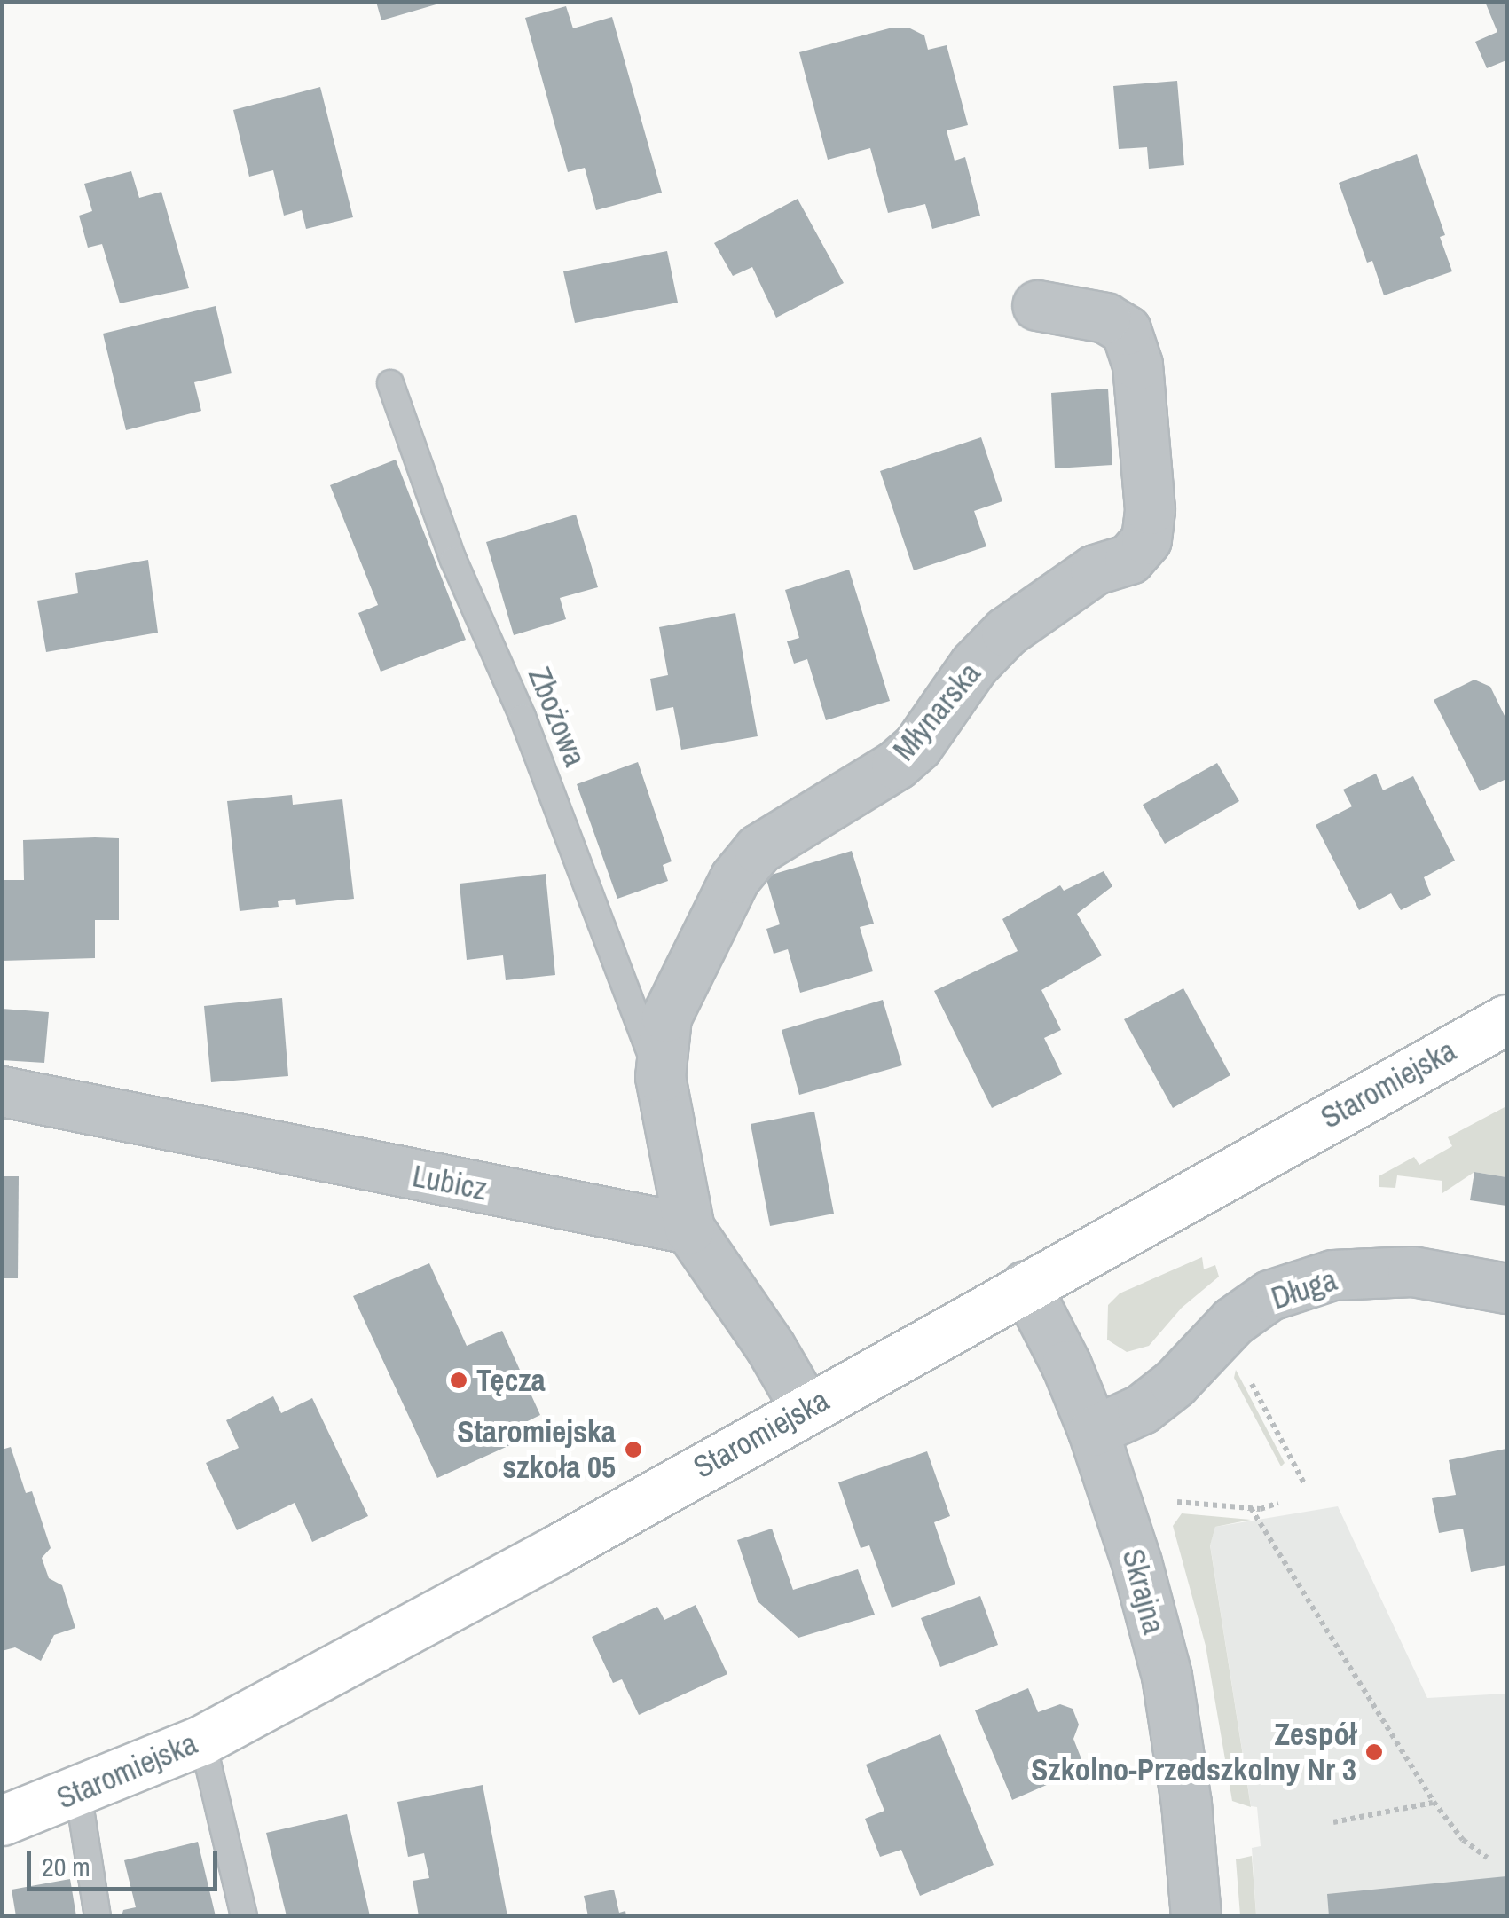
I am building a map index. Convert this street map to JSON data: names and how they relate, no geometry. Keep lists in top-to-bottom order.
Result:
{
  "streets": {
    "street": [
      "Młynarska",
      "Staromiejska",
      "Lubicz",
      "Długa",
      "Skrajna"
    ],
    "lane": ["Zbożowa"]
  },
  "crossings": [
    ["Młynarska", "Zbożowa"],
    ["Młynarska", "Lubicz"],
    ["Staromiejska", "Skrajna"],
    ["Długa", "Skrajna"]
  ],
  "places": ["Tęcza", "Staromiejska szkoła 05", "Zespół Szkolno-Przedszkolny Nr 3"],
  "scale_bar": "20 m"
}
